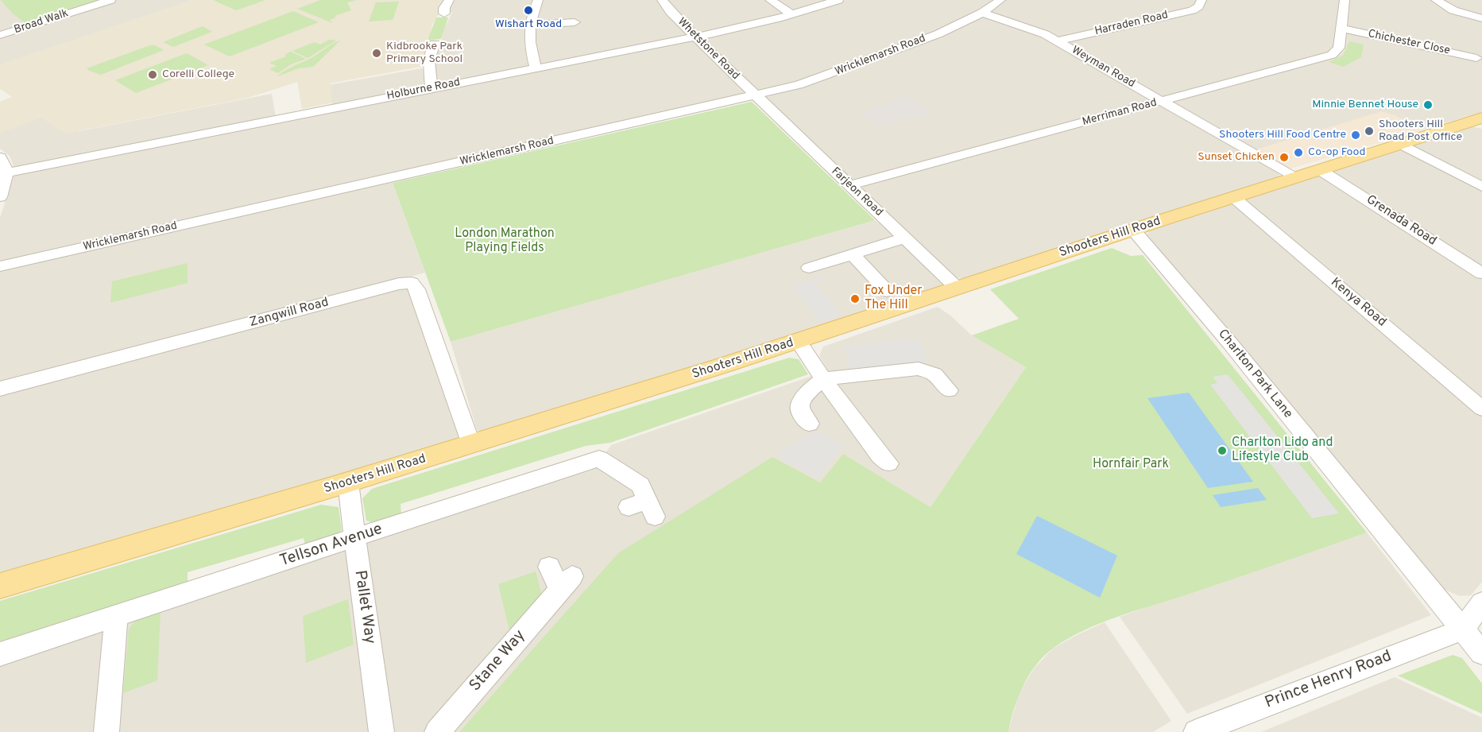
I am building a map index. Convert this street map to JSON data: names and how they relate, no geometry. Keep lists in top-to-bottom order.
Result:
{
  "streets": {
    "main road": ["Shooters Hill Road"],
    "street": [
      "Broad Walk",
      "Harraden Road",
      "Chichester Close",
      "Whetstone Road",
      "Wricklemarsh Road",
      "Weyman Road",
      "Holburne Road",
      "Merriman Road",
      "Farjeon Road",
      "Grenada Road",
      "Kenya Road",
      "Zangwill Road",
      "Charlton Park Lane",
      "Tellson Avenue",
      "Pallet Way",
      "Stane Way",
      "Prince Henry Road"
    ]
  },
  "crossings": [
    ["Harraden Road", "Weyman Road"],
    ["Chichester Close", "Merriman Road"],
    ["Whetstone Road", "Wricklemarsh Road"],
    ["Whetstone Road", "Holburne Road"],
    ["Whetstone Road", "Farjeon Road"],
    ["Wricklemarsh Road", "Weyman Road"],
    ["Wricklemarsh Road", "Farjeon Road"],
    ["Weyman Road", "Merriman Road"],
    ["Weyman Road", "Shooters Hill Road"],
    ["Merriman Road", "Farjeon Road"],
    ["Farjeon Road", "Shooters Hill Road"],
    ["Grenada Road", "Shooters Hill Road"],
    ["Shooters Hill Road", "Kenya Road"],
    ["Shooters Hill Road", "Zangwill Road"],
    ["Shooters Hill Road", "Charlton Park Lane"],
    ["Shooters Hill Road", "Pallet Way"],
    ["Charlton Park Lane", "Prince Henry Road"],
    ["Tellson Avenue", "Pallet Way"]
  ],
  "parks": ["London Marathon Playing Fields", "Hornfair Park"],
  "places": [
    "Wishart Road",
    "Kidbrooke Park Primary School",
    "Corelli College",
    "Minnie Bennet House",
    "Shooters Hill Road Post Office",
    "Shooters Hill Food Centre",
    "Co-op Food",
    "Sunset Chicken",
    "Fox Under The Hill",
    "Charlton Lido and Lifestyle Club"
  ]
}
